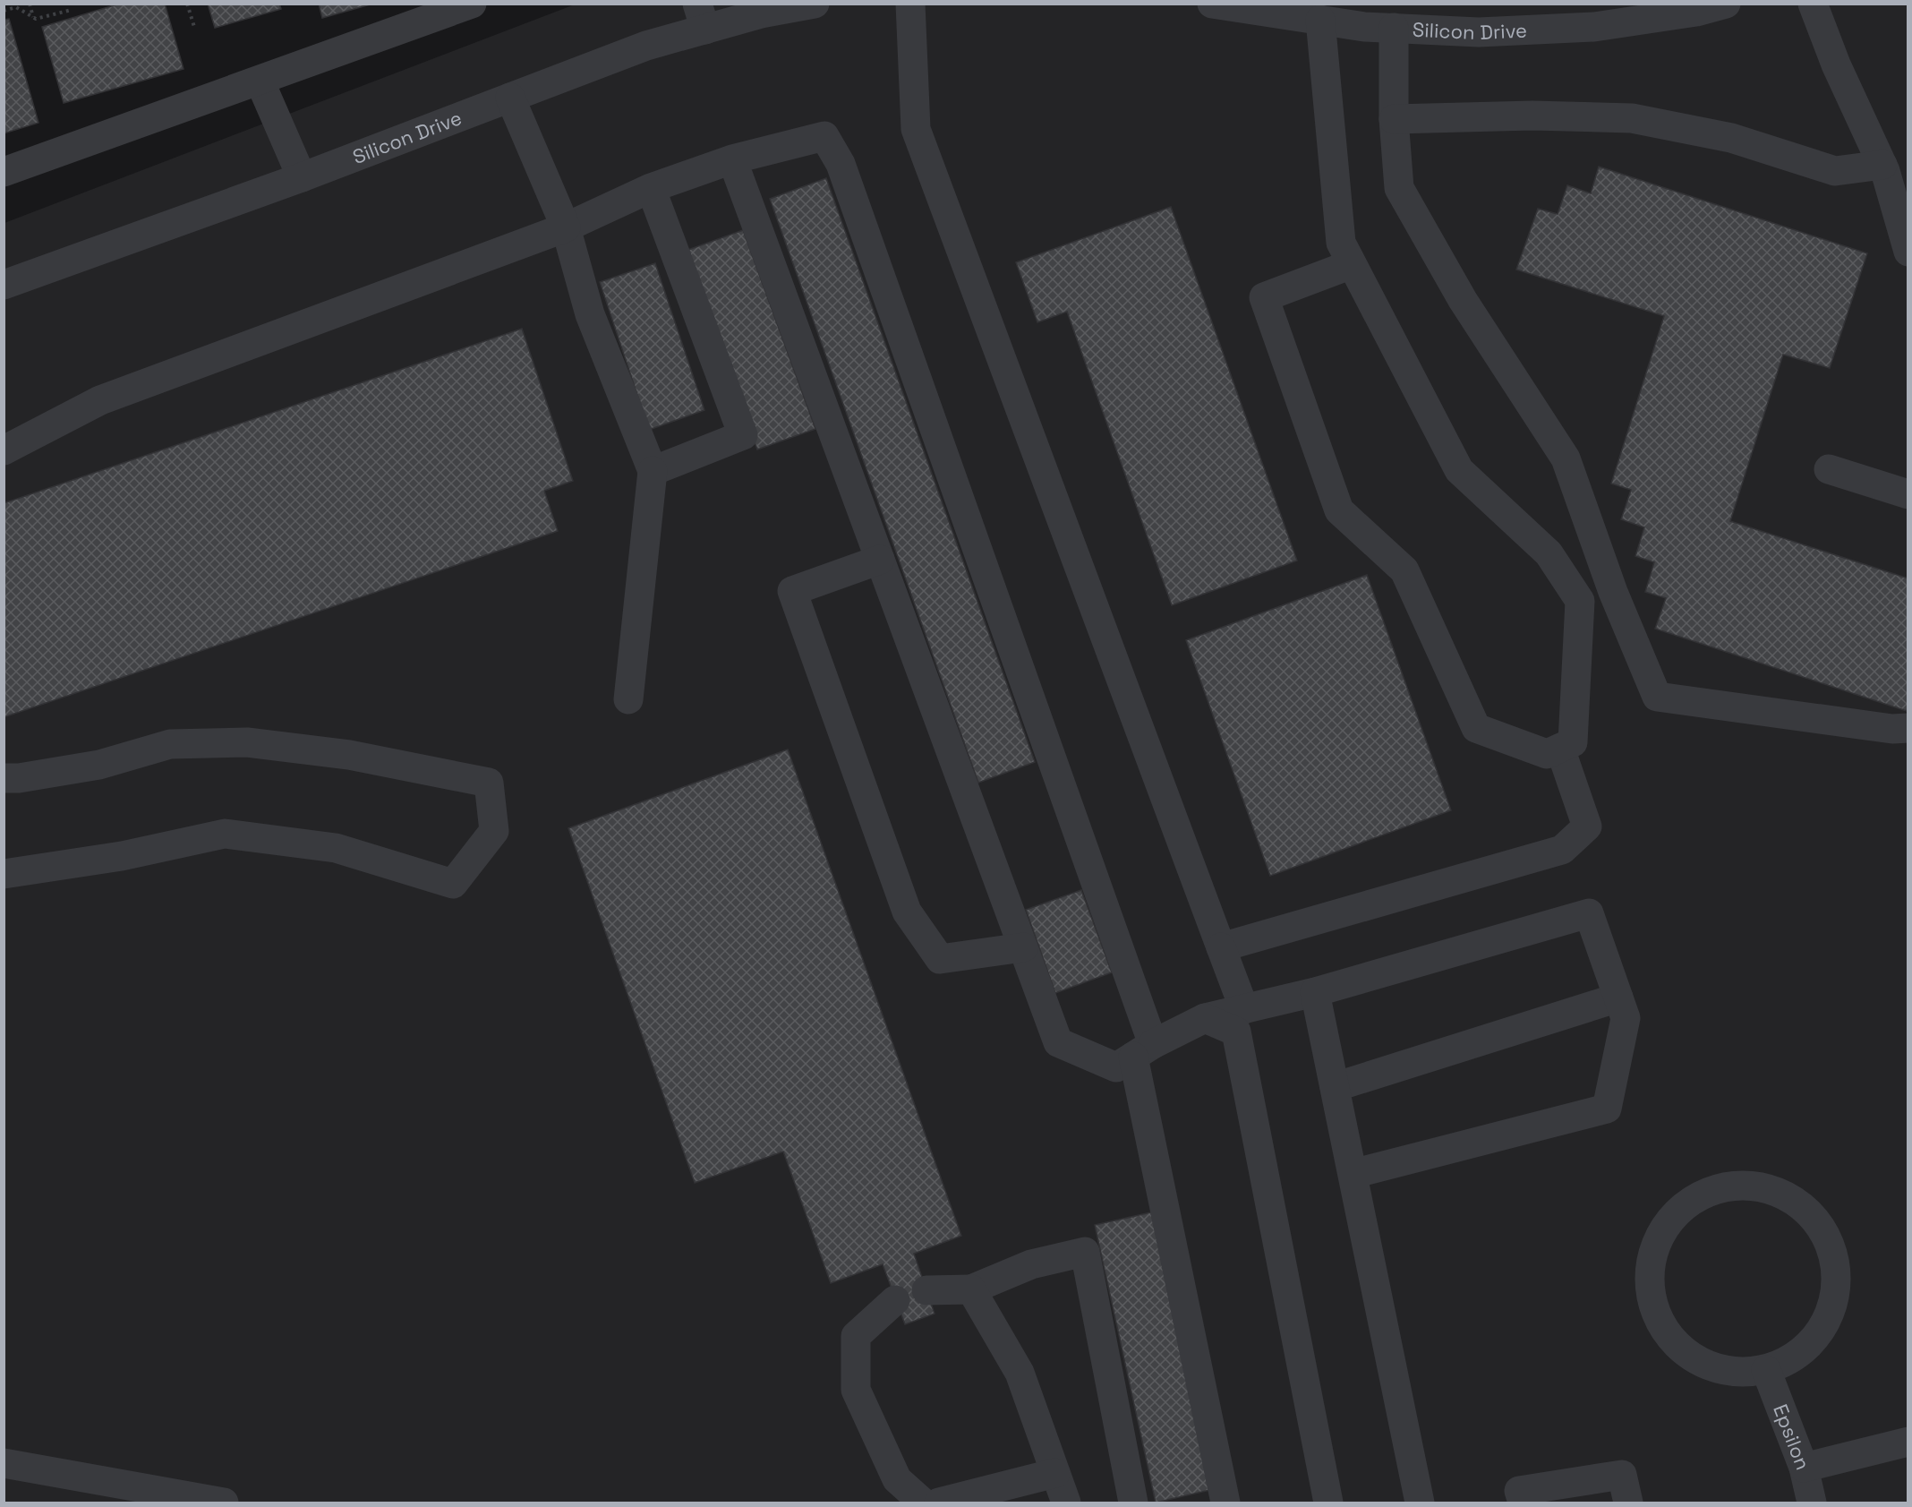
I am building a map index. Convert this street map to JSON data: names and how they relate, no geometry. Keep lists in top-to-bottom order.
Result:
{
  "streets": {
    "street": ["Silicon Drive", "Epsilon"]
  }
}
